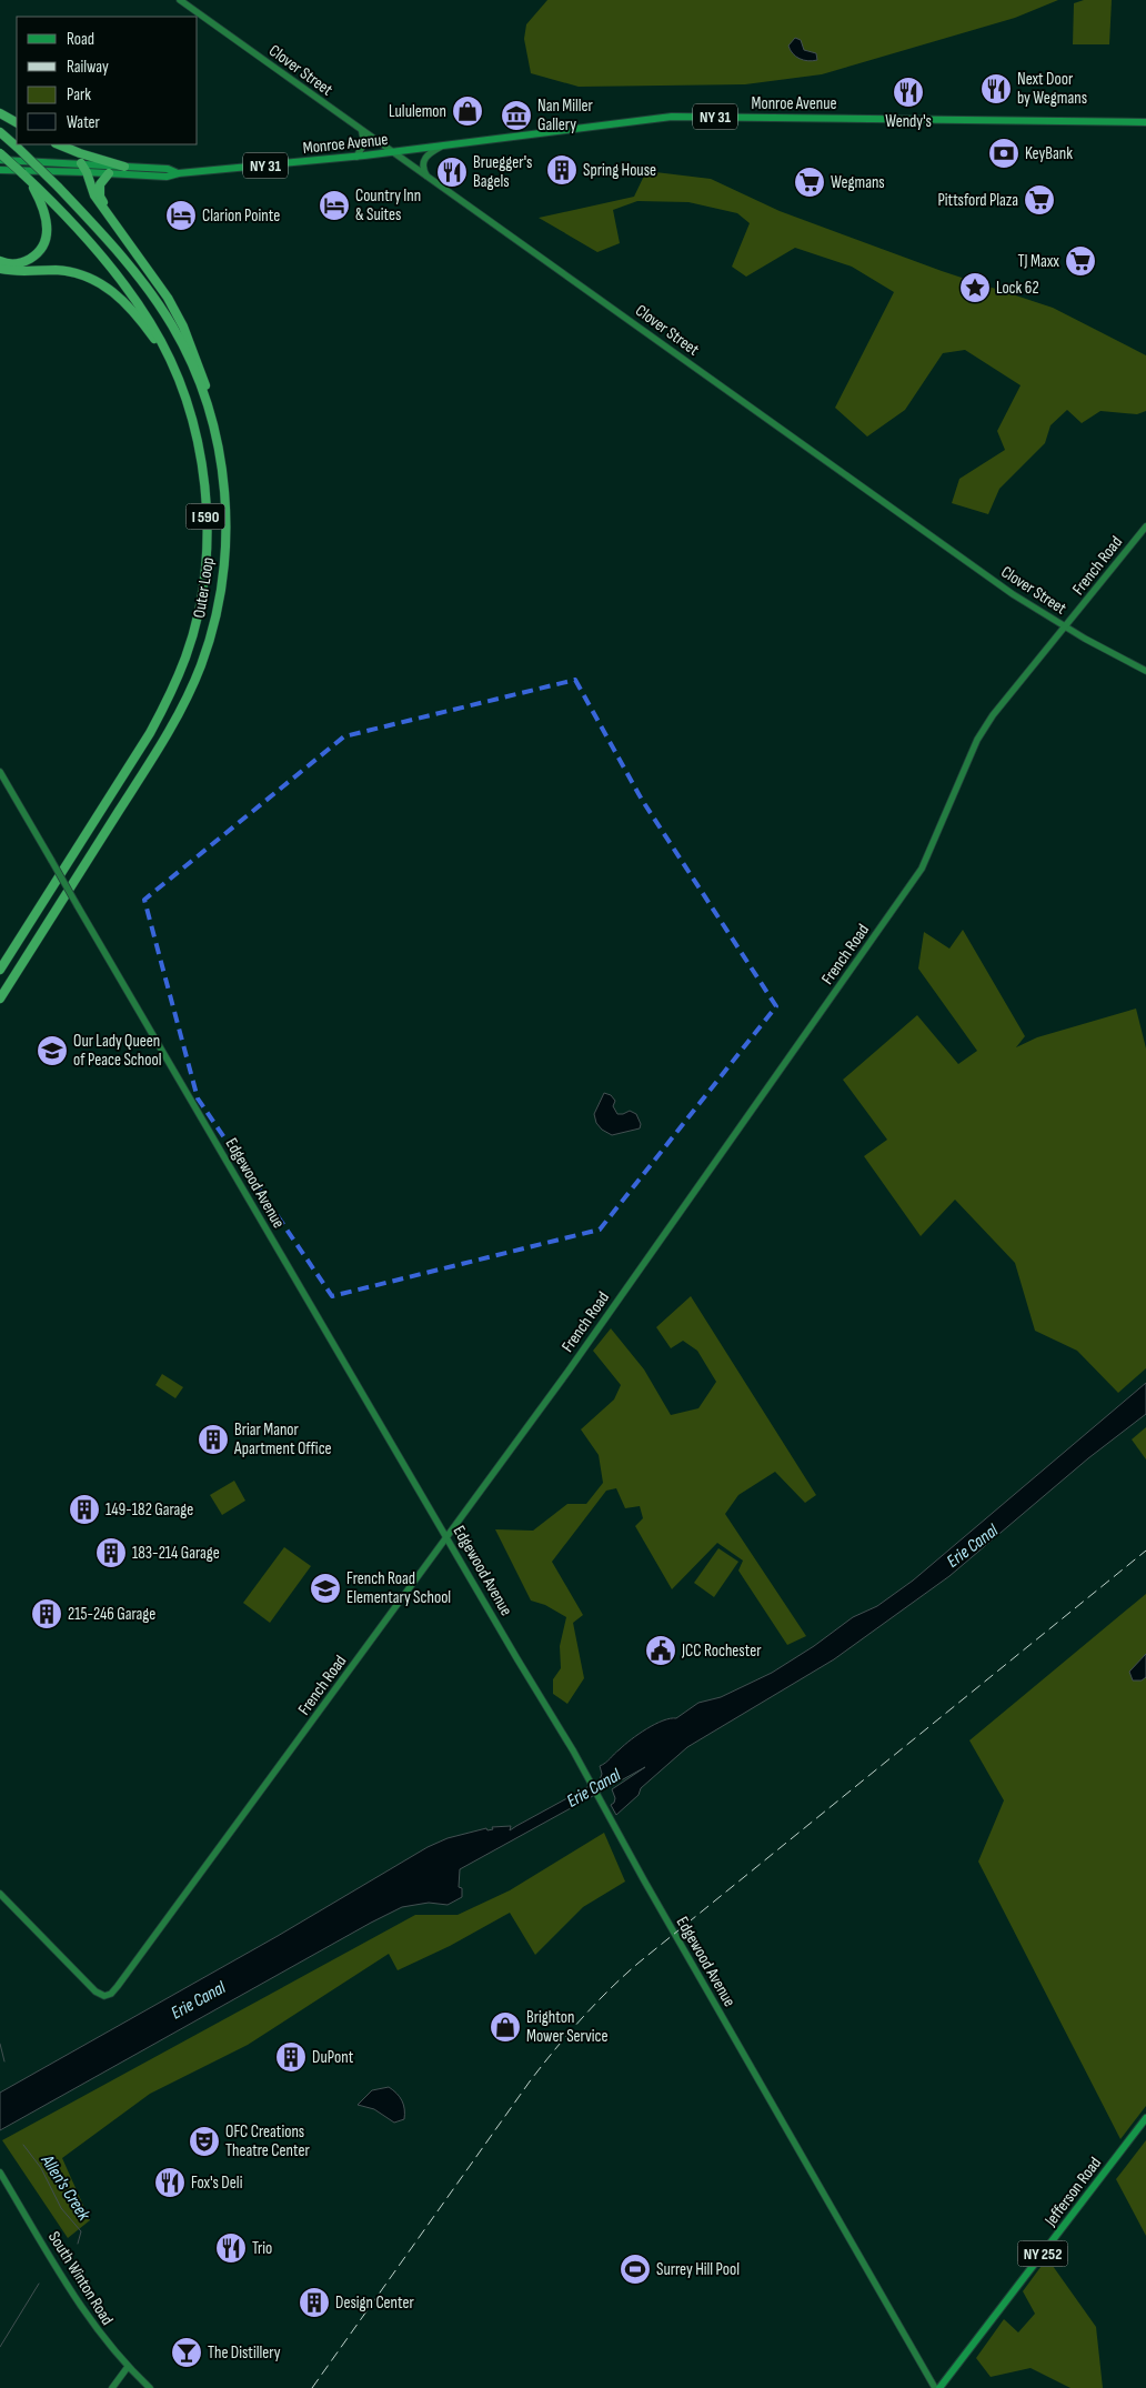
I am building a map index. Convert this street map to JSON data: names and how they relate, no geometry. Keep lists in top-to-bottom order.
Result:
{
  "streets": {
    "highway": ["I 590", "Outer Loop"],
    "main road": [
      "Monroe Avenue",
      "NY 31",
      "Jefferson Road",
      "NY 252"
    ],
    "street": [
      "Clover Street",
      "French Road",
      "Edgewood Avenue",
      "South Winton Road"
    ]
  },
  "crossings": [
    ["Clover Street", "Monroe Avenue"],
    ["Clover Street", "French Road"],
    ["French Road", "Edgewood Avenue"]
  ],
  "water": ["Erie Canal", "Allen's Creek"],
  "places": {
    "restaurant": [
      "Next Door by Wegmans",
      "Wendy's",
      "Bruegger's Bagels",
      "Fox's Deli",
      "Trio"
    ],
    "shop": ["Lululemon", "Brighton Mower Service"],
    "museum": ["Nan Miller Gallery"],
    "bank": ["KeyBank"],
    "building": [
      "Spring House",
      "Briar Manor Apartment Office",
      "149-182 Garage",
      "183-214 Garage",
      "215-246 Garage",
      "DuPont",
      "Design Center"
    ],
    "supermarket": ["Wegmans", "Pittsford Plaza", "TJ Maxx"],
    "hotel": ["Country Inn & Suites", "Clarion Pointe"],
    "place": ["Lock 62"],
    "school or university": ["Our Lady Queen of Peace School", "French Road Elementary School"],
    "public building": ["JCC Rochester"],
    "theatre": ["OFC Creations Theatre Center"],
    "sports": ["Surrey Hill Pool"],
    "bar": ["The Distillery"]
  },
  "legend": [
    "Road",
    "Railway",
    "Park",
    "Water"
  ]
}
